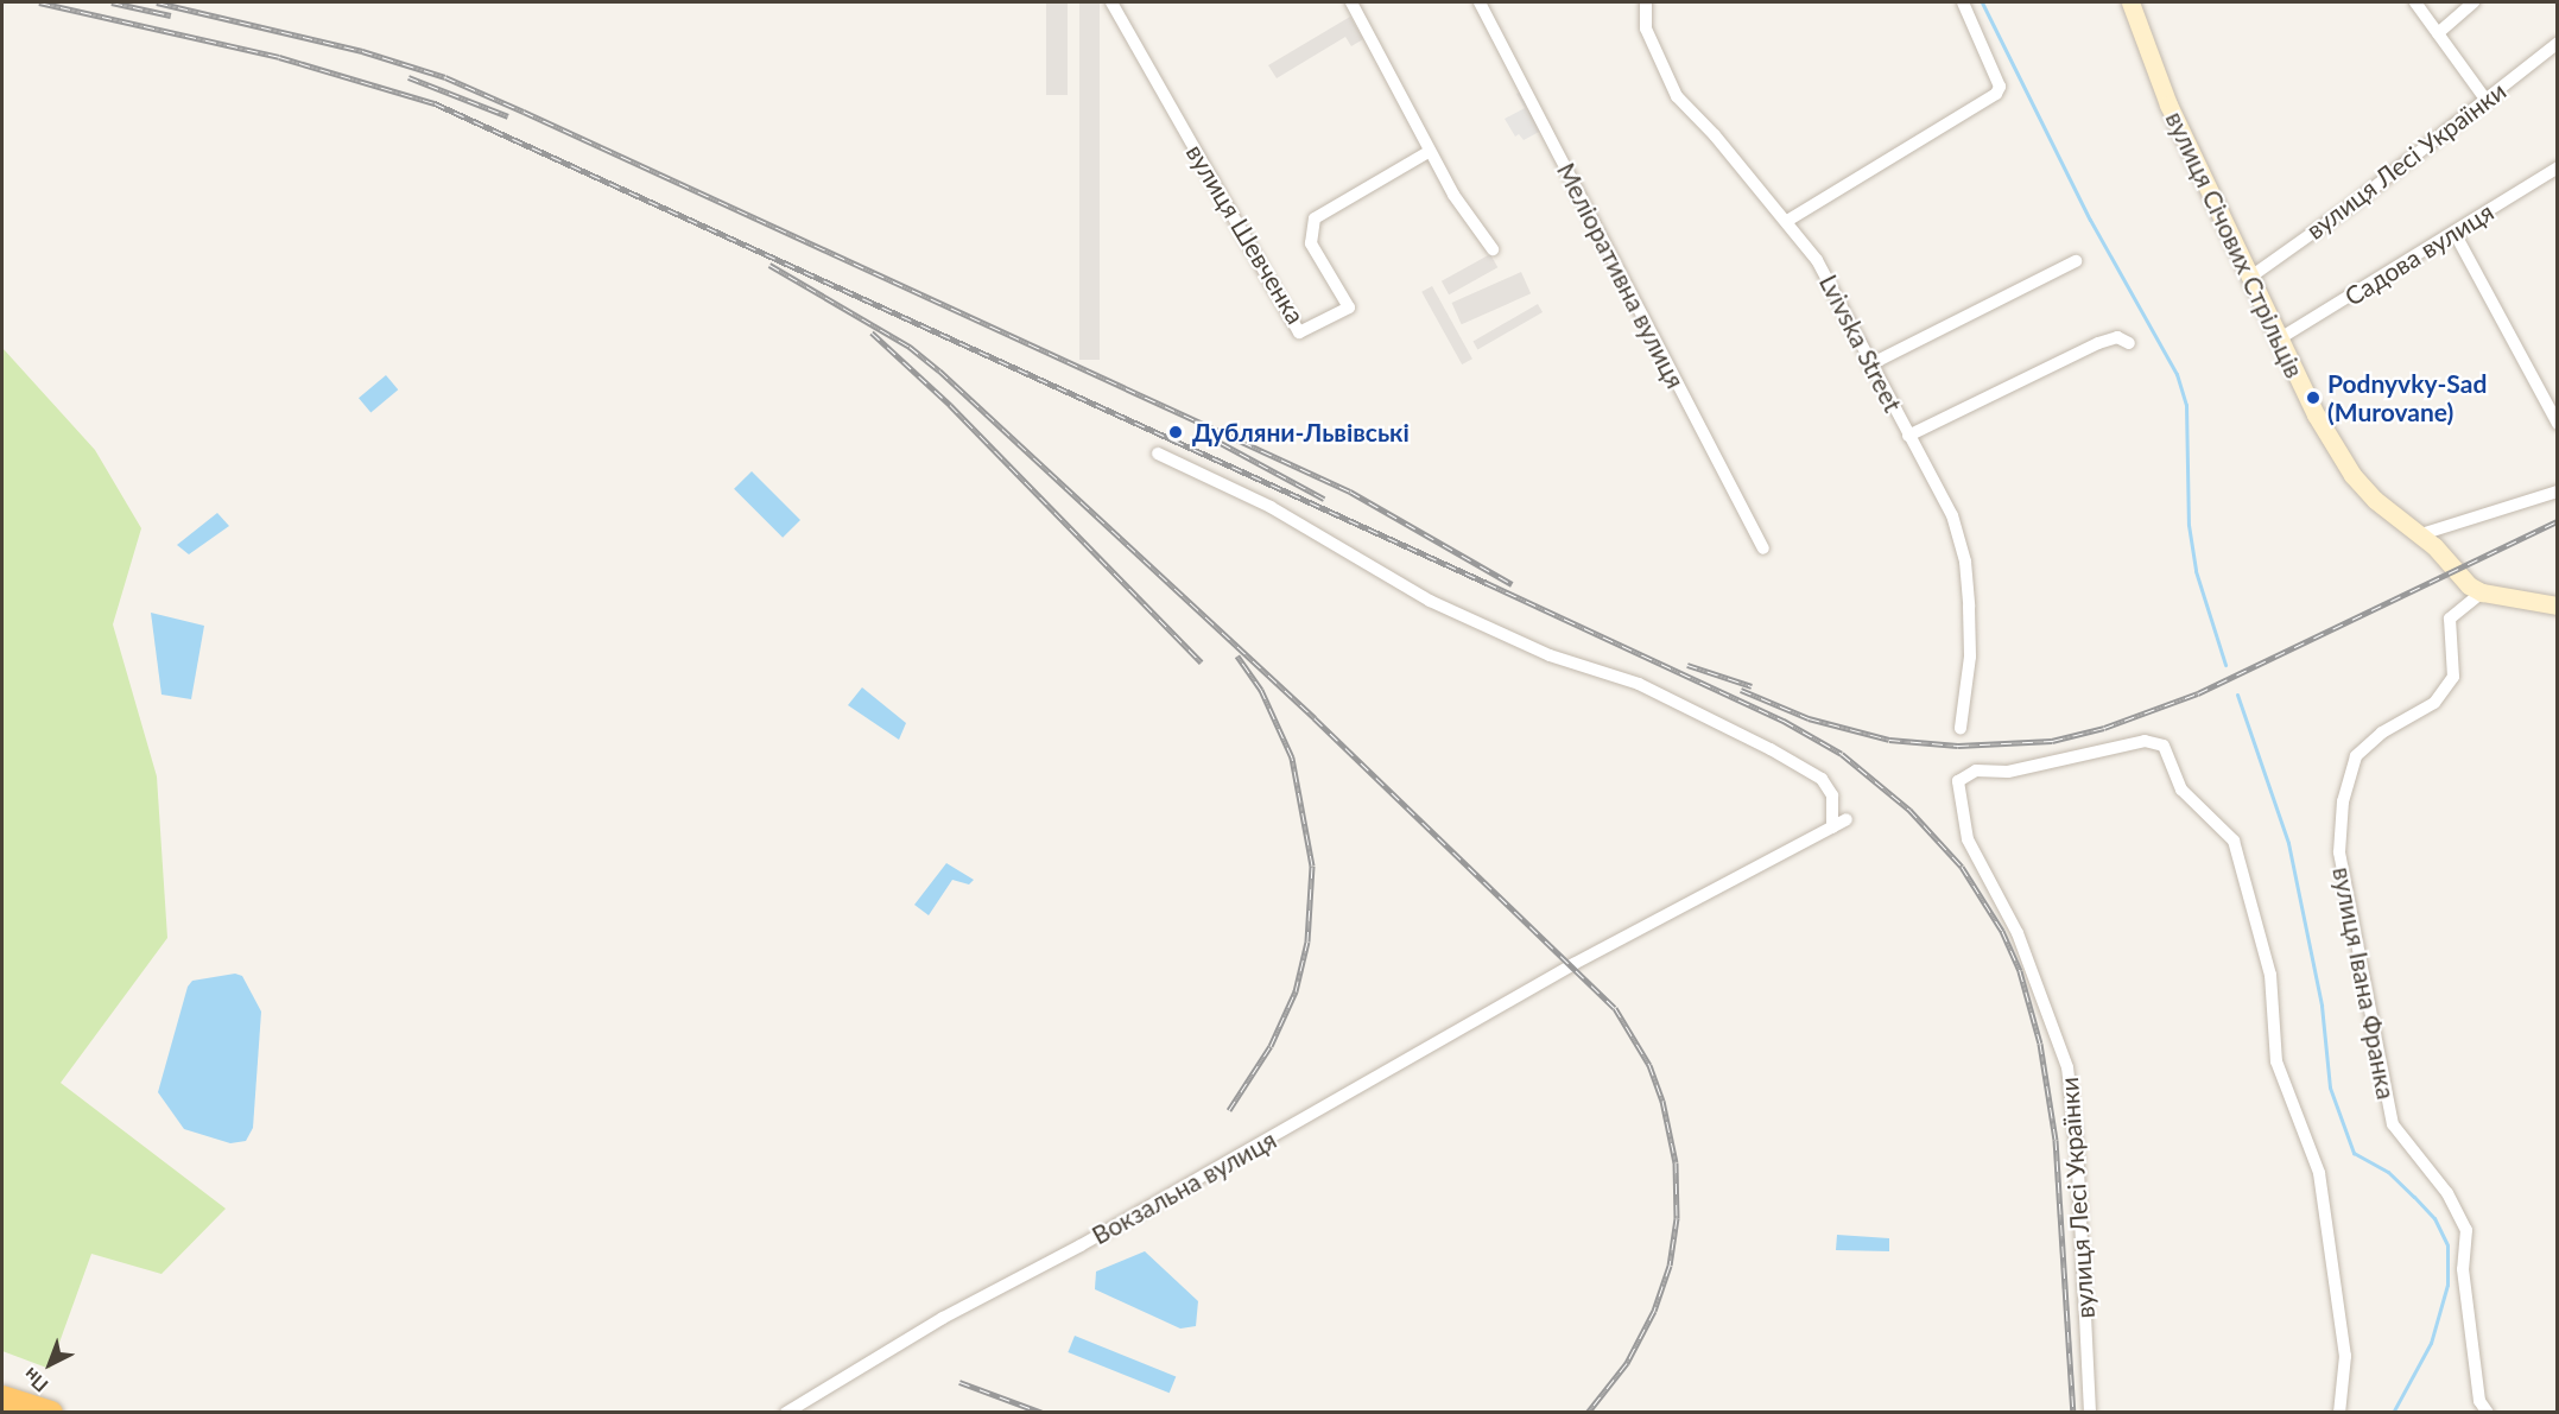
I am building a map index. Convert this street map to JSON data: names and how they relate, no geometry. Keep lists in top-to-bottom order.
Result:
{
  "streets": {
    "street": [
      "вулиця Лесі Українки",
      "вулиця Шевченка",
      "вулиця Січових Стрільців",
      "Садова вулиця",
      "Меліоративна вулиця",
      "Lvivska Street",
      "вулиця Івана Франка",
      "Вокзальна вулиця"
    ]
  },
  "crossings": [
    ["вулиця Лесі Українки", "вулиця Січових Стрільців"],
    ["вулиця Січових Стрільців", "Садова вулиця"],
    ["вулиця Січових Стрільців", "вулиця Івана Франка"]
  ],
  "places": ["Podnyvky-Sad (Murovane)", "Дубляни-Львівські"],
  "north": "bottom left"
}
